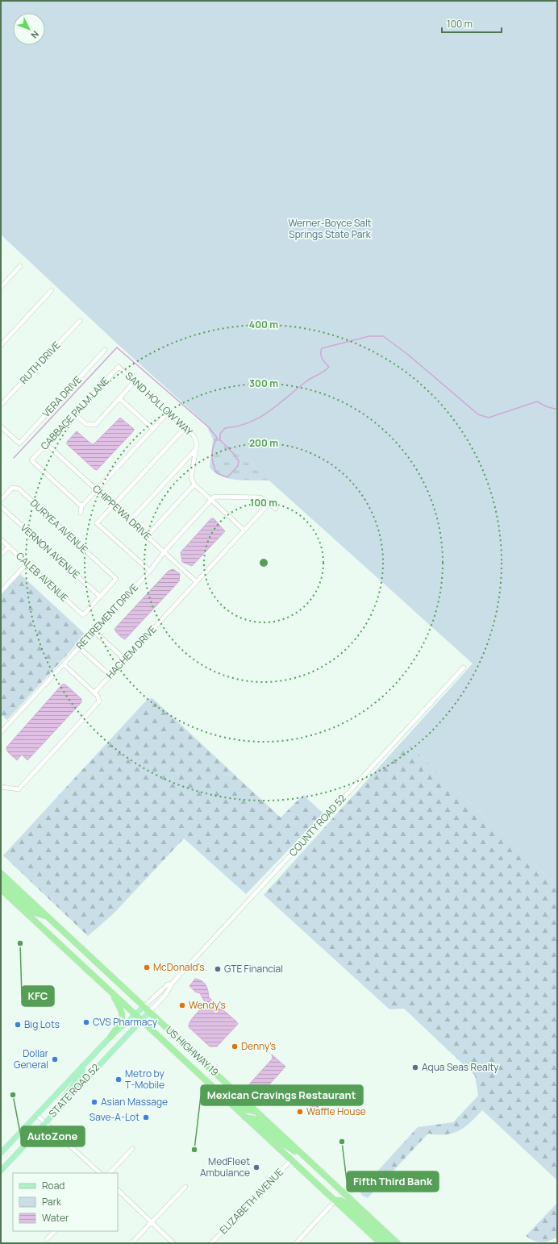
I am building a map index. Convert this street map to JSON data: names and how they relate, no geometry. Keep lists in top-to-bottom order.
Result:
{
  "streets": {
    "highway": ["US HIGHWAY 19"],
    "main road": ["STATE ROAD 52"],
    "street": [
      "RUTH DRIVE",
      "VERA DRIVE",
      "SAND HOLLOW WAY",
      "CABBAGE PALM LANE",
      "CHIPPEWA DRIVE",
      "DURYEA AVENUE",
      "VERNON AVENUE",
      "CALEB AVENUE",
      "RETIREMENT DRIVE",
      "HACHEM DRIVE",
      "COUNTY ROAD 52",
      "ELIZABETH AVENUE"
    ]
  },
  "crossings": [
    ["SAND HOLLOW WAY", "CABBAGE PALM LANE"],
    ["CABBAGE PALM LANE", "CHIPPEWA DRIVE"],
    ["CHIPPEWA DRIVE", "RETIREMENT DRIVE"],
    ["CHIPPEWA DRIVE", "HACHEM DRIVE"],
    ["DURYEA AVENUE", "VERNON AVENUE"],
    ["DURYEA AVENUE", "CALEB AVENUE"],
    ["VERNON AVENUE", "CALEB AVENUE"],
    ["COUNTY ROAD 52", "US HIGHWAY 19"],
    ["COUNTY ROAD 52", "STATE ROAD 52"],
    ["US HIGHWAY 19", "STATE ROAD 52"],
    ["US HIGHWAY 19", "ELIZABETH AVENUE"]
  ],
  "parks": ["Werner-Boyce Salt Springs State Park"],
  "places": [
    "KFC",
    "McDonald's",
    "GTE Financial",
    "Wendy's",
    "CVS Pharmacy",
    "Big Lots",
    "Denny's",
    "Dollar General",
    "Aqua Seas Realty",
    "Metro by T-Mobile",
    "AutoZone",
    "Asian Massage",
    "Waffle House",
    "Save-A-Lot",
    "Fifth Third Bank",
    "Mexican Cravings Restaurant",
    "MedFleet Ambulance"
  ],
  "legend": ["Road", "Park", "Water"],
  "scale_bar": "100 m",
  "north": "bottom right",
  "rings": [
    "400 m",
    "300 m",
    "200 m",
    "100 m"
  ]
}
